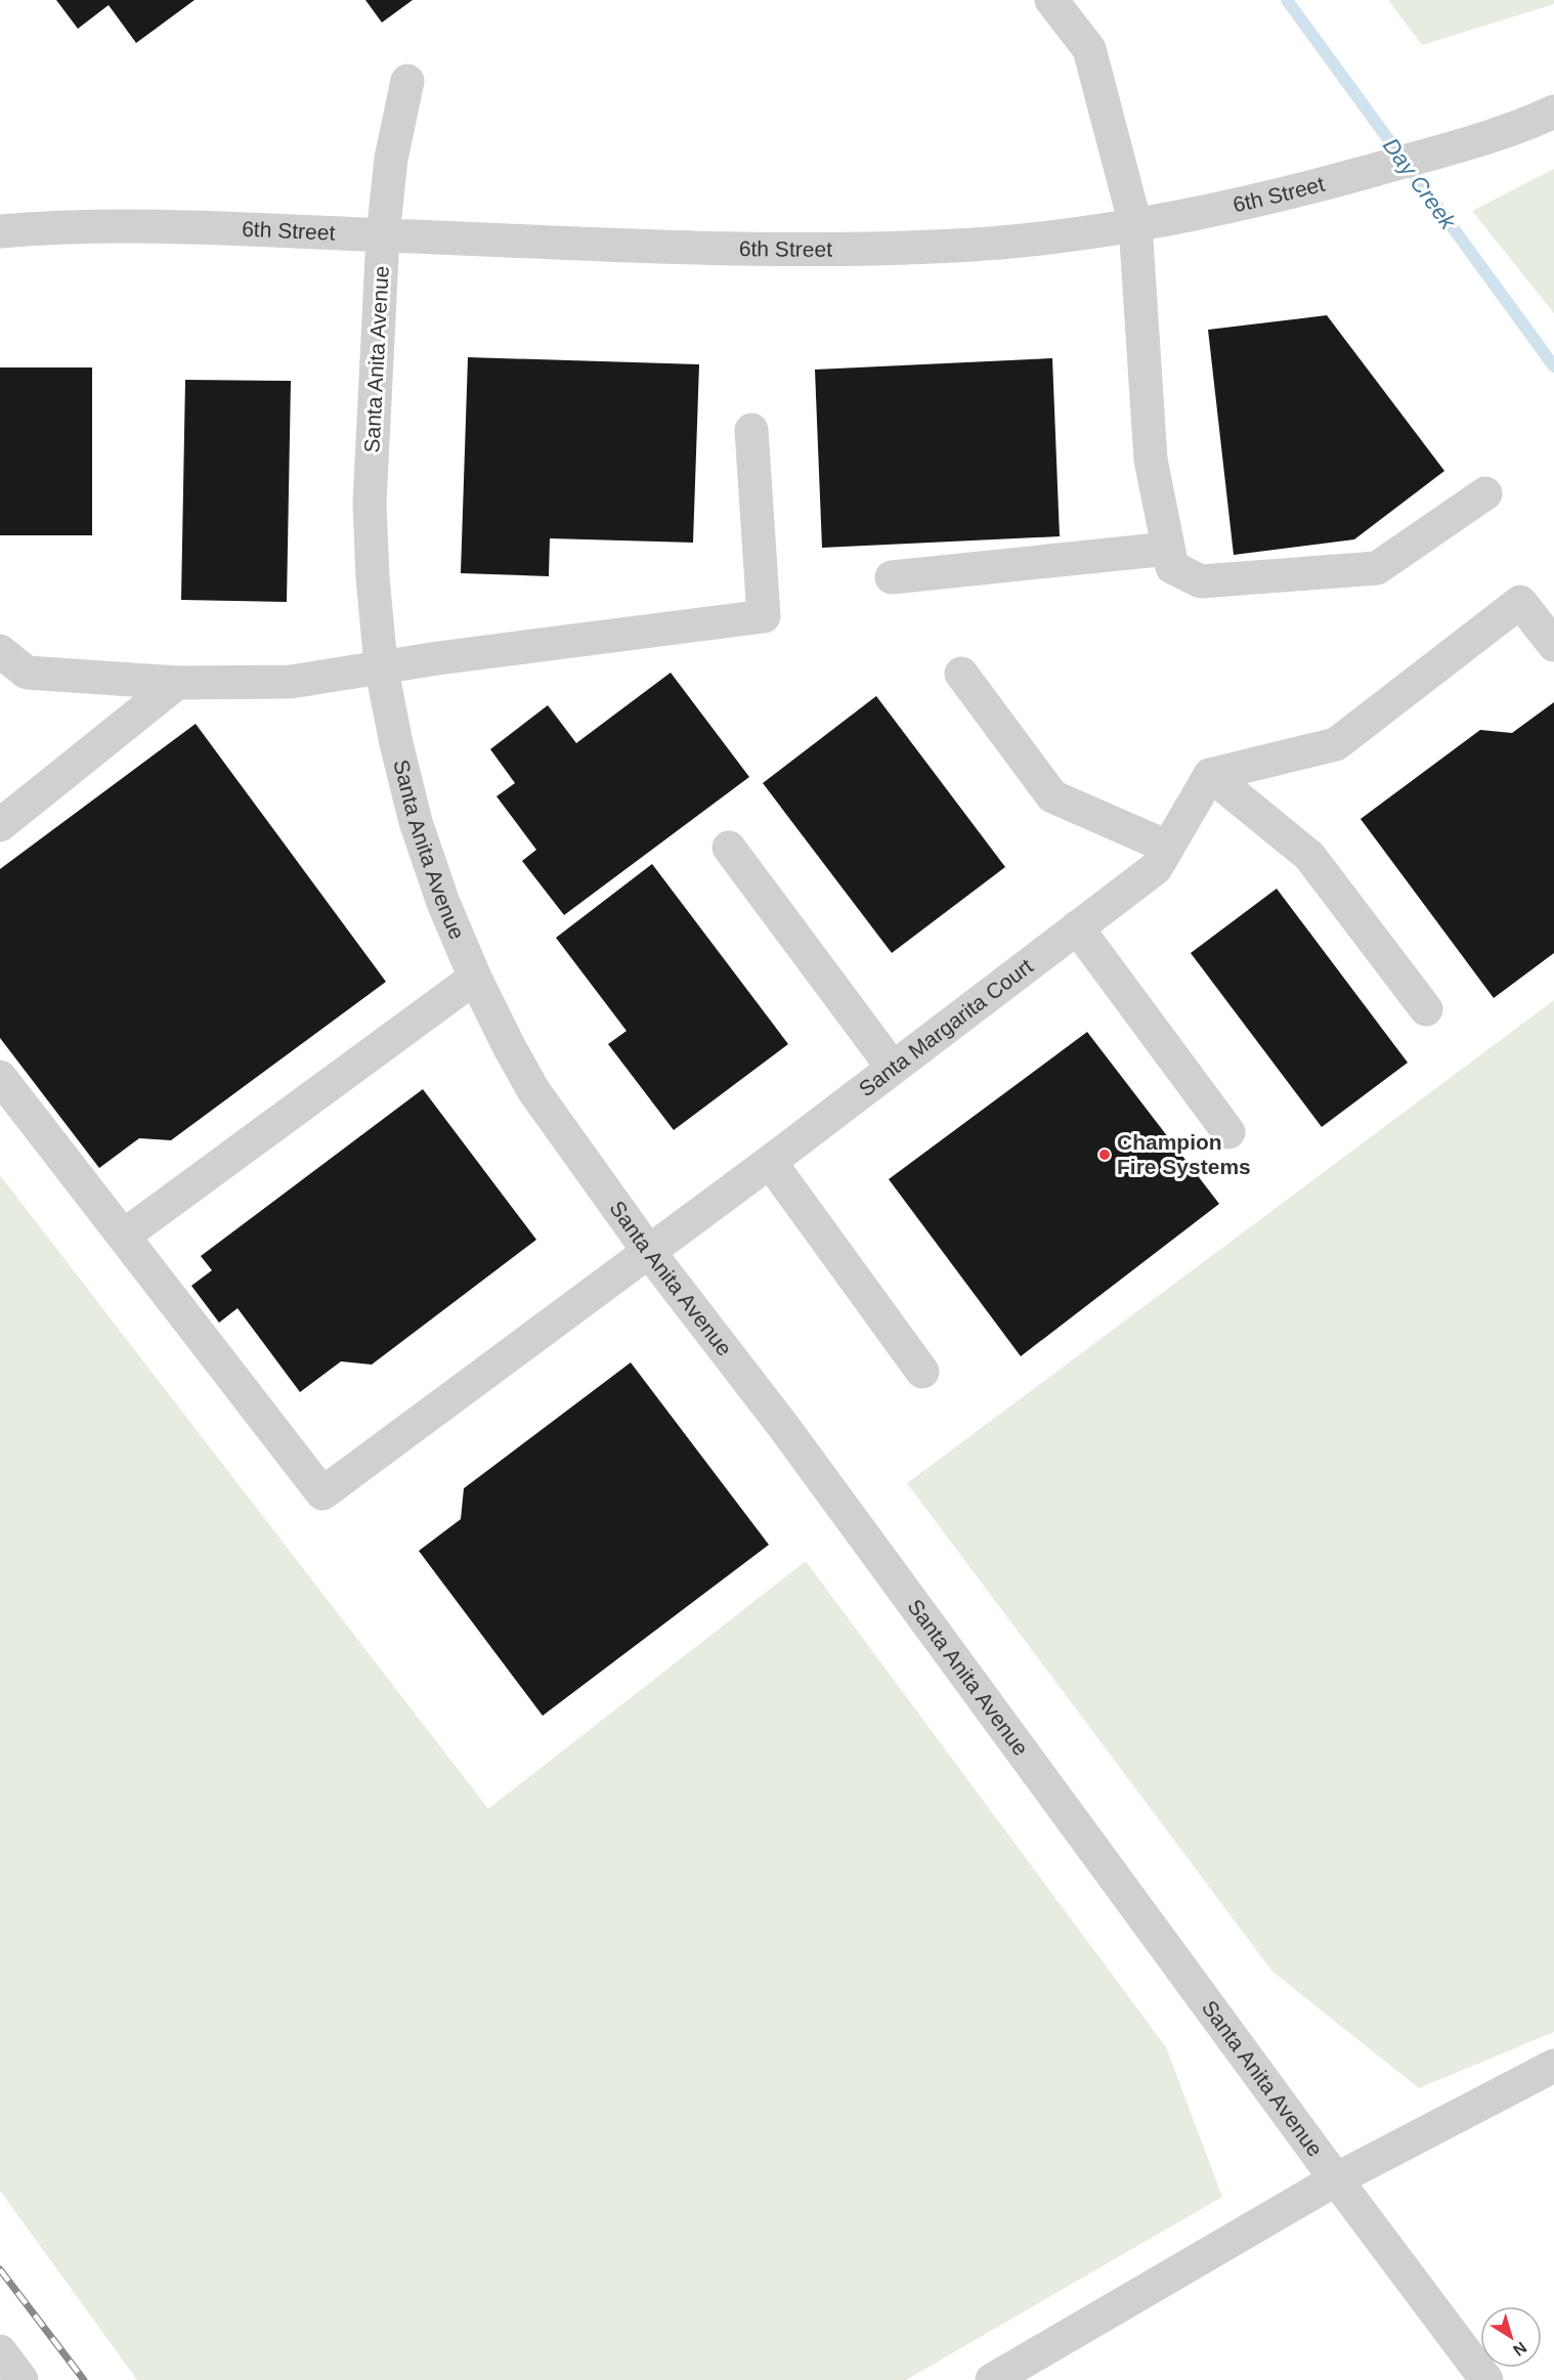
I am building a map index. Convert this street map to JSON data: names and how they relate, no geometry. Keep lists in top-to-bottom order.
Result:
{
  "streets": {
    "street": ["6th Street", "Santa Anita Avenue", "Santa Margarita Court"]
  },
  "crossings": [
    ["6th Street", "Santa Anita Avenue"],
    ["Santa Anita Avenue", "Santa Margarita Court"]
  ],
  "water": ["Day Creek"],
  "places": ["Champion Fire Systems"],
  "north": "bottom right"
}
